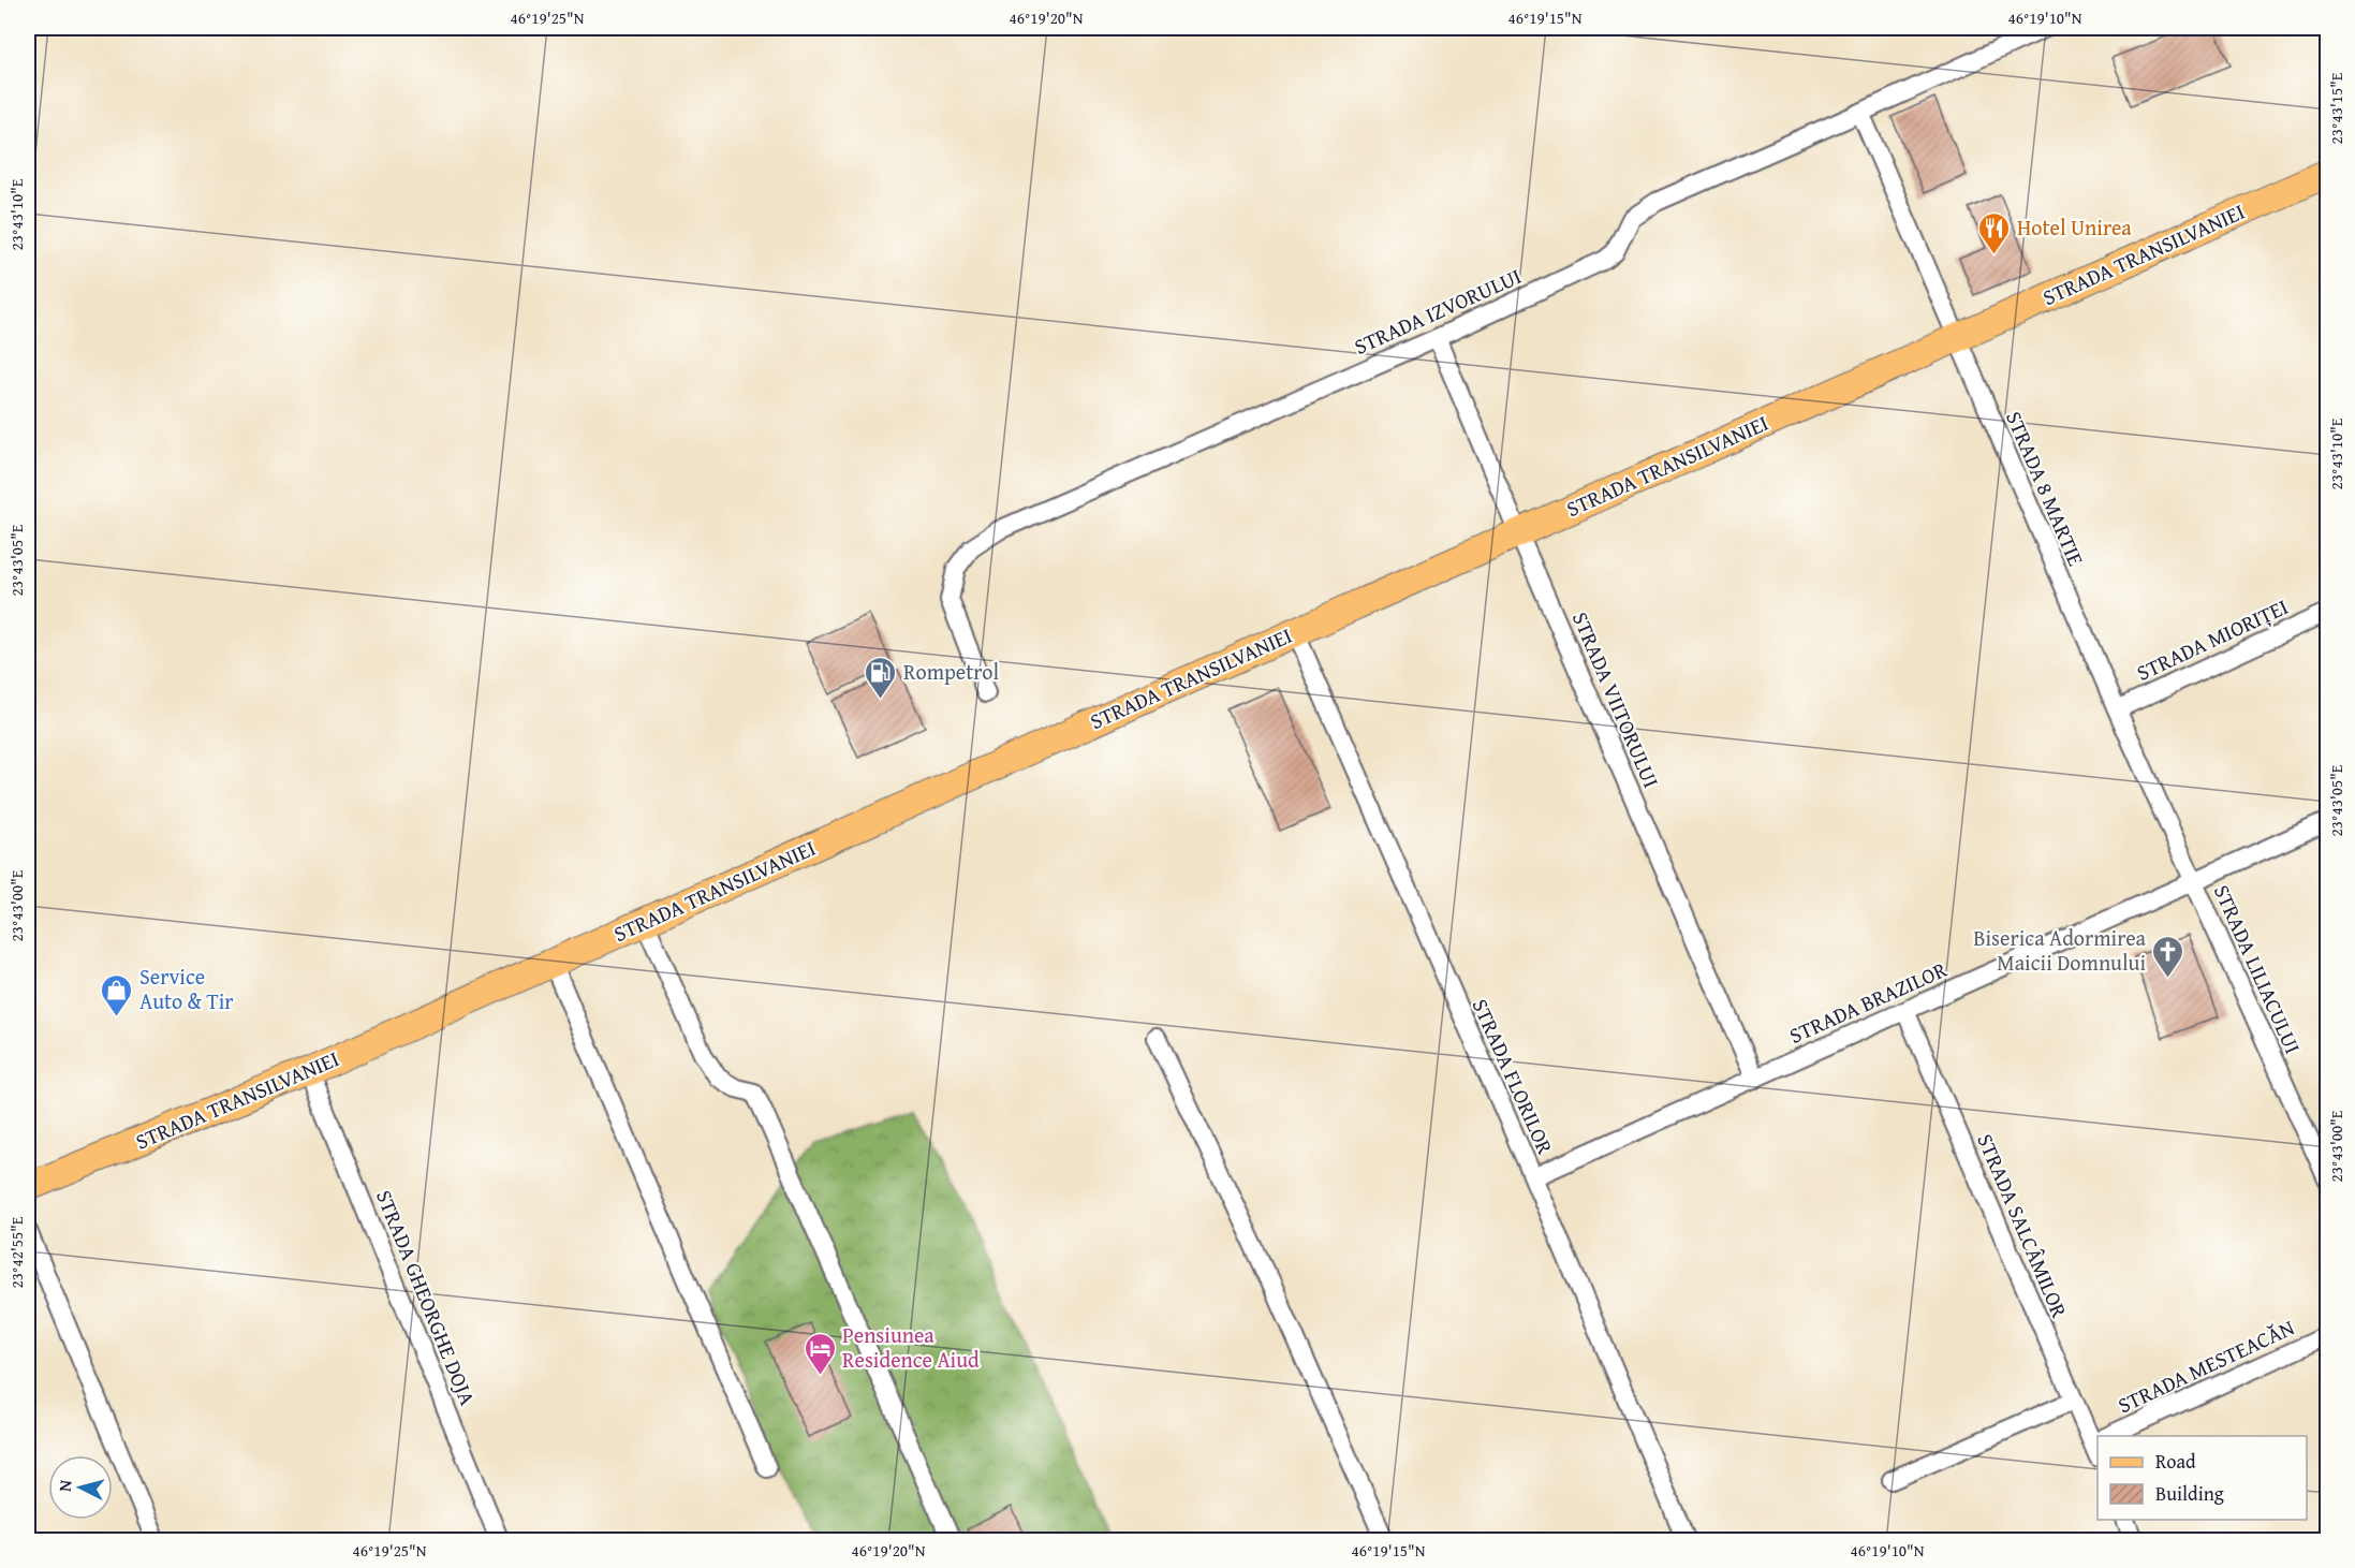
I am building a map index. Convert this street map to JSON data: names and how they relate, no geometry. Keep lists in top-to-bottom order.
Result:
{
  "streets": {
    "main road": ["STRADA TRANSILVANIEI"],
    "street": [
      "STRADA IZVORULUI",
      "STRADA 8 MARTIE",
      "STRADA MIORIȚEI",
      "STRADA VIITORULUI",
      "STRADA LILIACULUI",
      "STRADA BRAZILOR",
      "STRADA FLORILOR",
      "STRADA SALCÂMILOR",
      "STRADA GHEORGHE DOJA",
      "STRADA MESTEACĂN"
    ]
  },
  "crossings": [
    ["STRADA TRANSILVANIEI", "STRADA 8 MARTIE"],
    ["STRADA TRANSILVANIEI", "STRADA VIITORULUI"],
    ["STRADA TRANSILVANIEI", "STRADA FLORILOR"],
    ["STRADA TRANSILVANIEI", "STRADA GHEORGHE DOJA"],
    ["STRADA IZVORULUI", "STRADA 8 MARTIE"],
    ["STRADA IZVORULUI", "STRADA VIITORULUI"],
    ["STRADA 8 MARTIE", "STRADA MIORIȚEI"],
    ["STRADA 8 MARTIE", "STRADA LILIACULUI"],
    ["STRADA 8 MARTIE", "STRADA BRAZILOR"],
    ["STRADA VIITORULUI", "STRADA BRAZILOR"],
    ["STRADA LILIACULUI", "STRADA BRAZILOR"],
    ["STRADA BRAZILOR", "STRADA FLORILOR"],
    ["STRADA BRAZILOR", "STRADA SALCÂMILOR"]
  ],
  "places": {
    "restaurant": ["Hotel Unirea"],
    "fuel station": ["Rompetrol"],
    "church": ["Biserica Adormirea Maicii Domnului"],
    "shop": ["Service Auto & Tir"],
    "hotel": ["Pensiunea Residence Aiud"]
  },
  "legend": ["Road", "Building"],
  "north": "left",
  "coordinates": [
    "46°19'25\"N",
    "46°19'20\"N",
    "46°19'15\"N",
    "46°19'10\"N",
    "23°43'15\"E",
    "23°43'10\"E",
    "23°43'05\"E",
    "23°43'00\"E",
    "23°42'55\"E"
  ]
}
